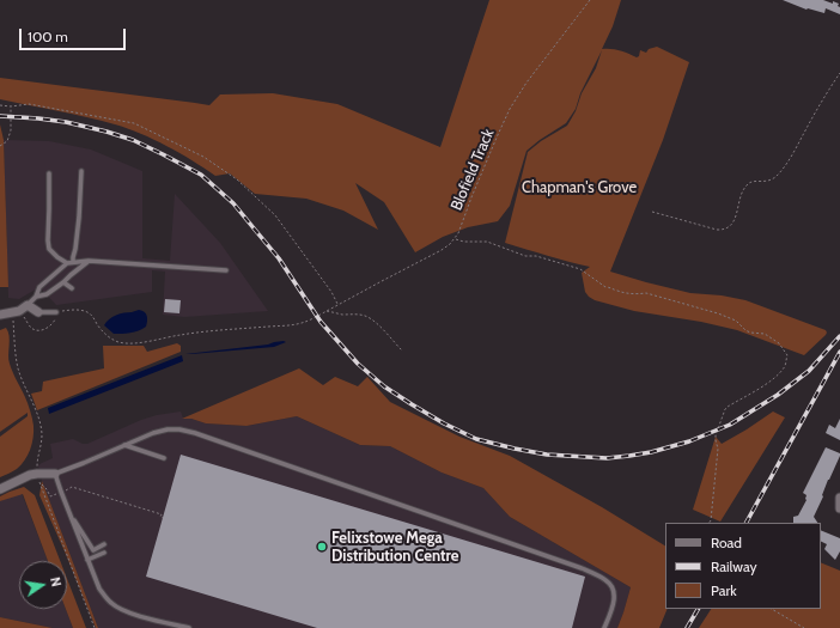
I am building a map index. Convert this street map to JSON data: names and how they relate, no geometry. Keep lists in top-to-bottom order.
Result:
{
  "streets": {
    "path": ["Blofield Track"]
  },
  "parks": ["Chapman's Grove"],
  "places": ["Felixstowe Mega Distribution Centre"],
  "legend": ["Road", "Railway", "Park"],
  "scale_bar": "100 m",
  "north": "right"
}
